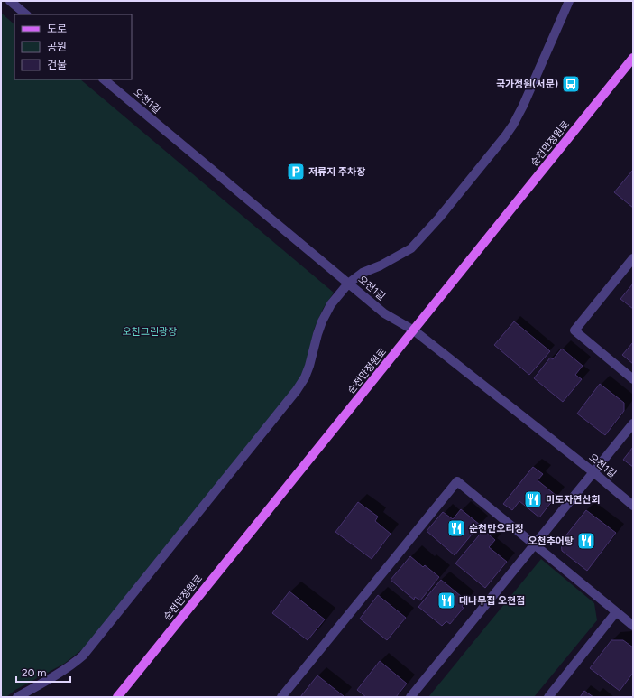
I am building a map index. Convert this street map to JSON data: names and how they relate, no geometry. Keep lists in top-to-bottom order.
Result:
{
  "streets": {
    "main road": ["순천만정원로"],
    "street": ["오천1길"]
  },
  "crossings": [
    ["오천1길", "순천만정원로"]
  ],
  "parks": ["오천그린광장"],
  "places": {
    "bus stop": ["국가정원(서문)"],
    "parking": ["저류지 주차장"],
    "restaurant": [
      "미도자연산회",
      "순천만오리정",
      "오천추어탕",
      "대나무집 오천점"
    ]
  },
  "legend": ["도로", "공원", "건물"],
  "scale_bar": "20 m"
}
